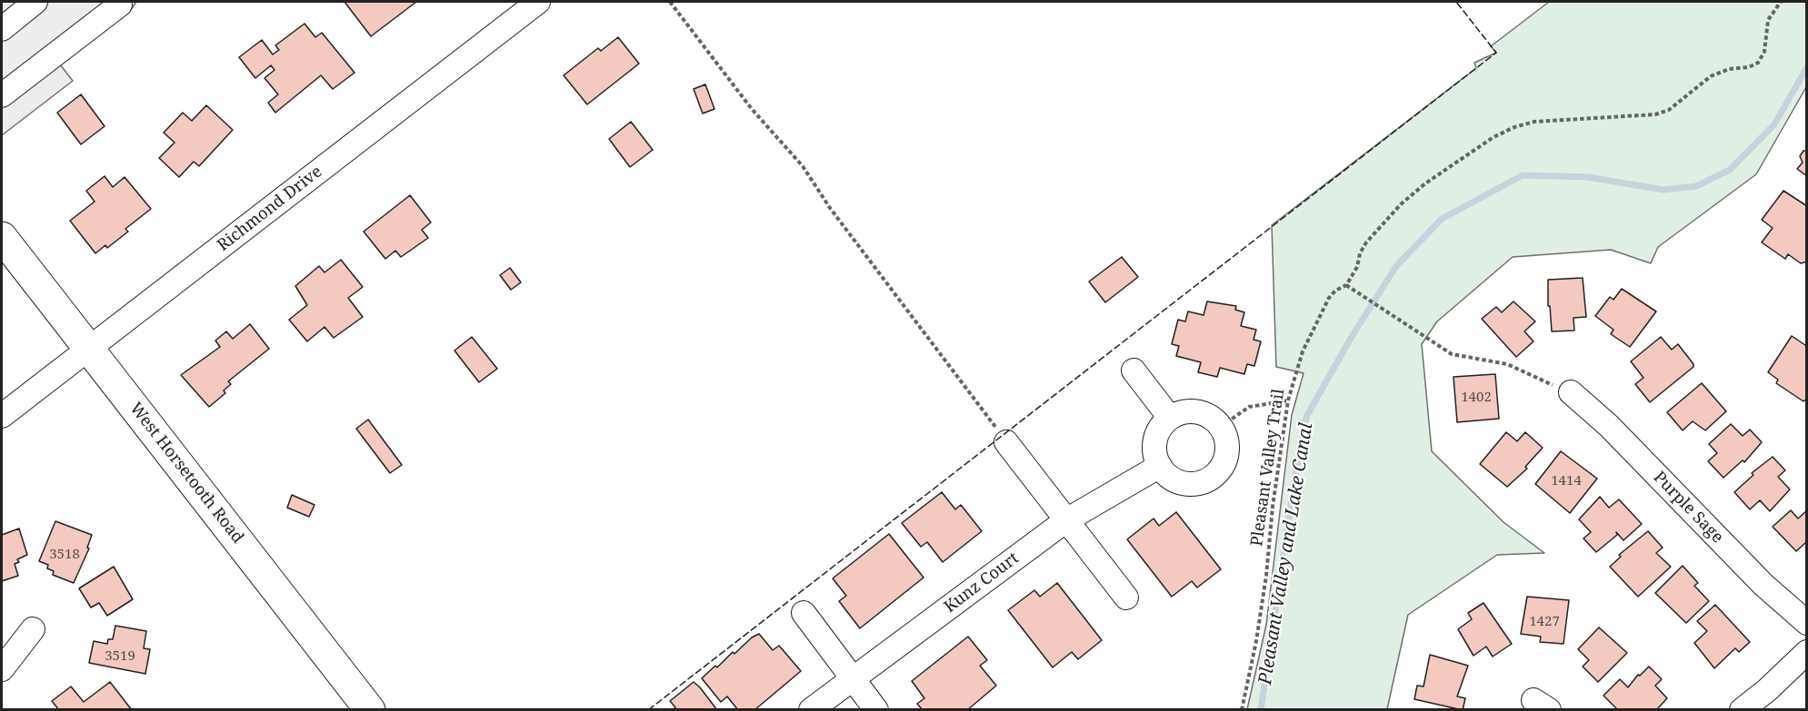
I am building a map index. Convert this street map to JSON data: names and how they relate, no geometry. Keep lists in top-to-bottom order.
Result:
{
  "streets": {
    "main road": ["West Horsetooth Road"],
    "street": ["Richmond Drive", "Purple Sage", "Kunz Court"],
    "path": ["Pleasant Valley Trail"]
  },
  "crossings": [
    ["Richmond Drive", "West Horsetooth Road"]
  ],
  "water": ["Pleasant Valley and Lake Canal"],
  "house_numbers": [
    "1402",
    "1414",
    "3518",
    "1427",
    "3519"
  ]
}
